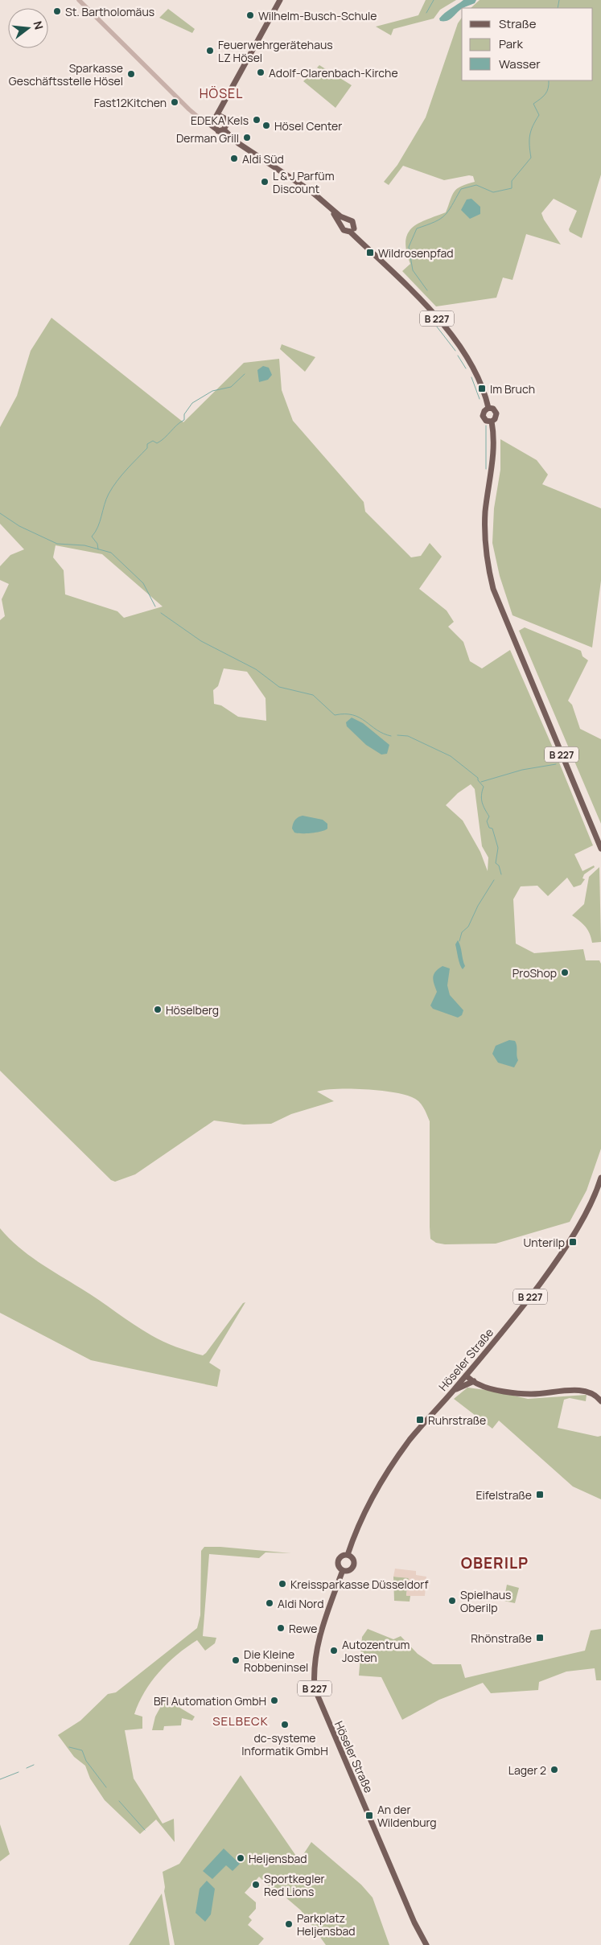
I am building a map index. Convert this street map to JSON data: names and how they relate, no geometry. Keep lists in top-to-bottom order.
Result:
{
  "streets": {
    "main road": ["B 227", "Höseler Straße"]
  },
  "districts": ["HÖSEL", "OBERILP", "SELBECK"],
  "places": {
    "other": [
      "St. Bartholomäus",
      "Wilhelm-Busch-Schule",
      "Feuerwehrgerätehaus LZ Hösel",
      "Adolf-Clarenbach-Kirche",
      "Sparkasse Geschäftsstelle Hösel",
      "Fast12Kitchen",
      "EDEKA Kels",
      "Hösel Center",
      "Derman Grill",
      "Aldi Süd",
      "L & J Parfüm Discount",
      "ProShop",
      "Höselberg",
      "Kreissparkasse Düsseldorf",
      "Spielhaus Oberilp",
      "Aldi Nord",
      "Rewe",
      "Autozentrum Josten",
      "Die Kleine Robbeninsel",
      "BFI Automation GmbH",
      "dc-systeme Informatik GmbH",
      "Lager 2",
      "Heljensbad",
      "Sportkegler Red Lions",
      "Parkplatz Heljensbad"
    ],
    "transit": [
      "Wildrosenpfad",
      "Im Bruch",
      "Unterilp",
      "Ruhrstraße",
      "Eifelstraße",
      "Rhönstraße",
      "An der Wildenburg"
    ]
  },
  "legend": ["Straße", "Park", "Wasser"],
  "north": "right"
}
